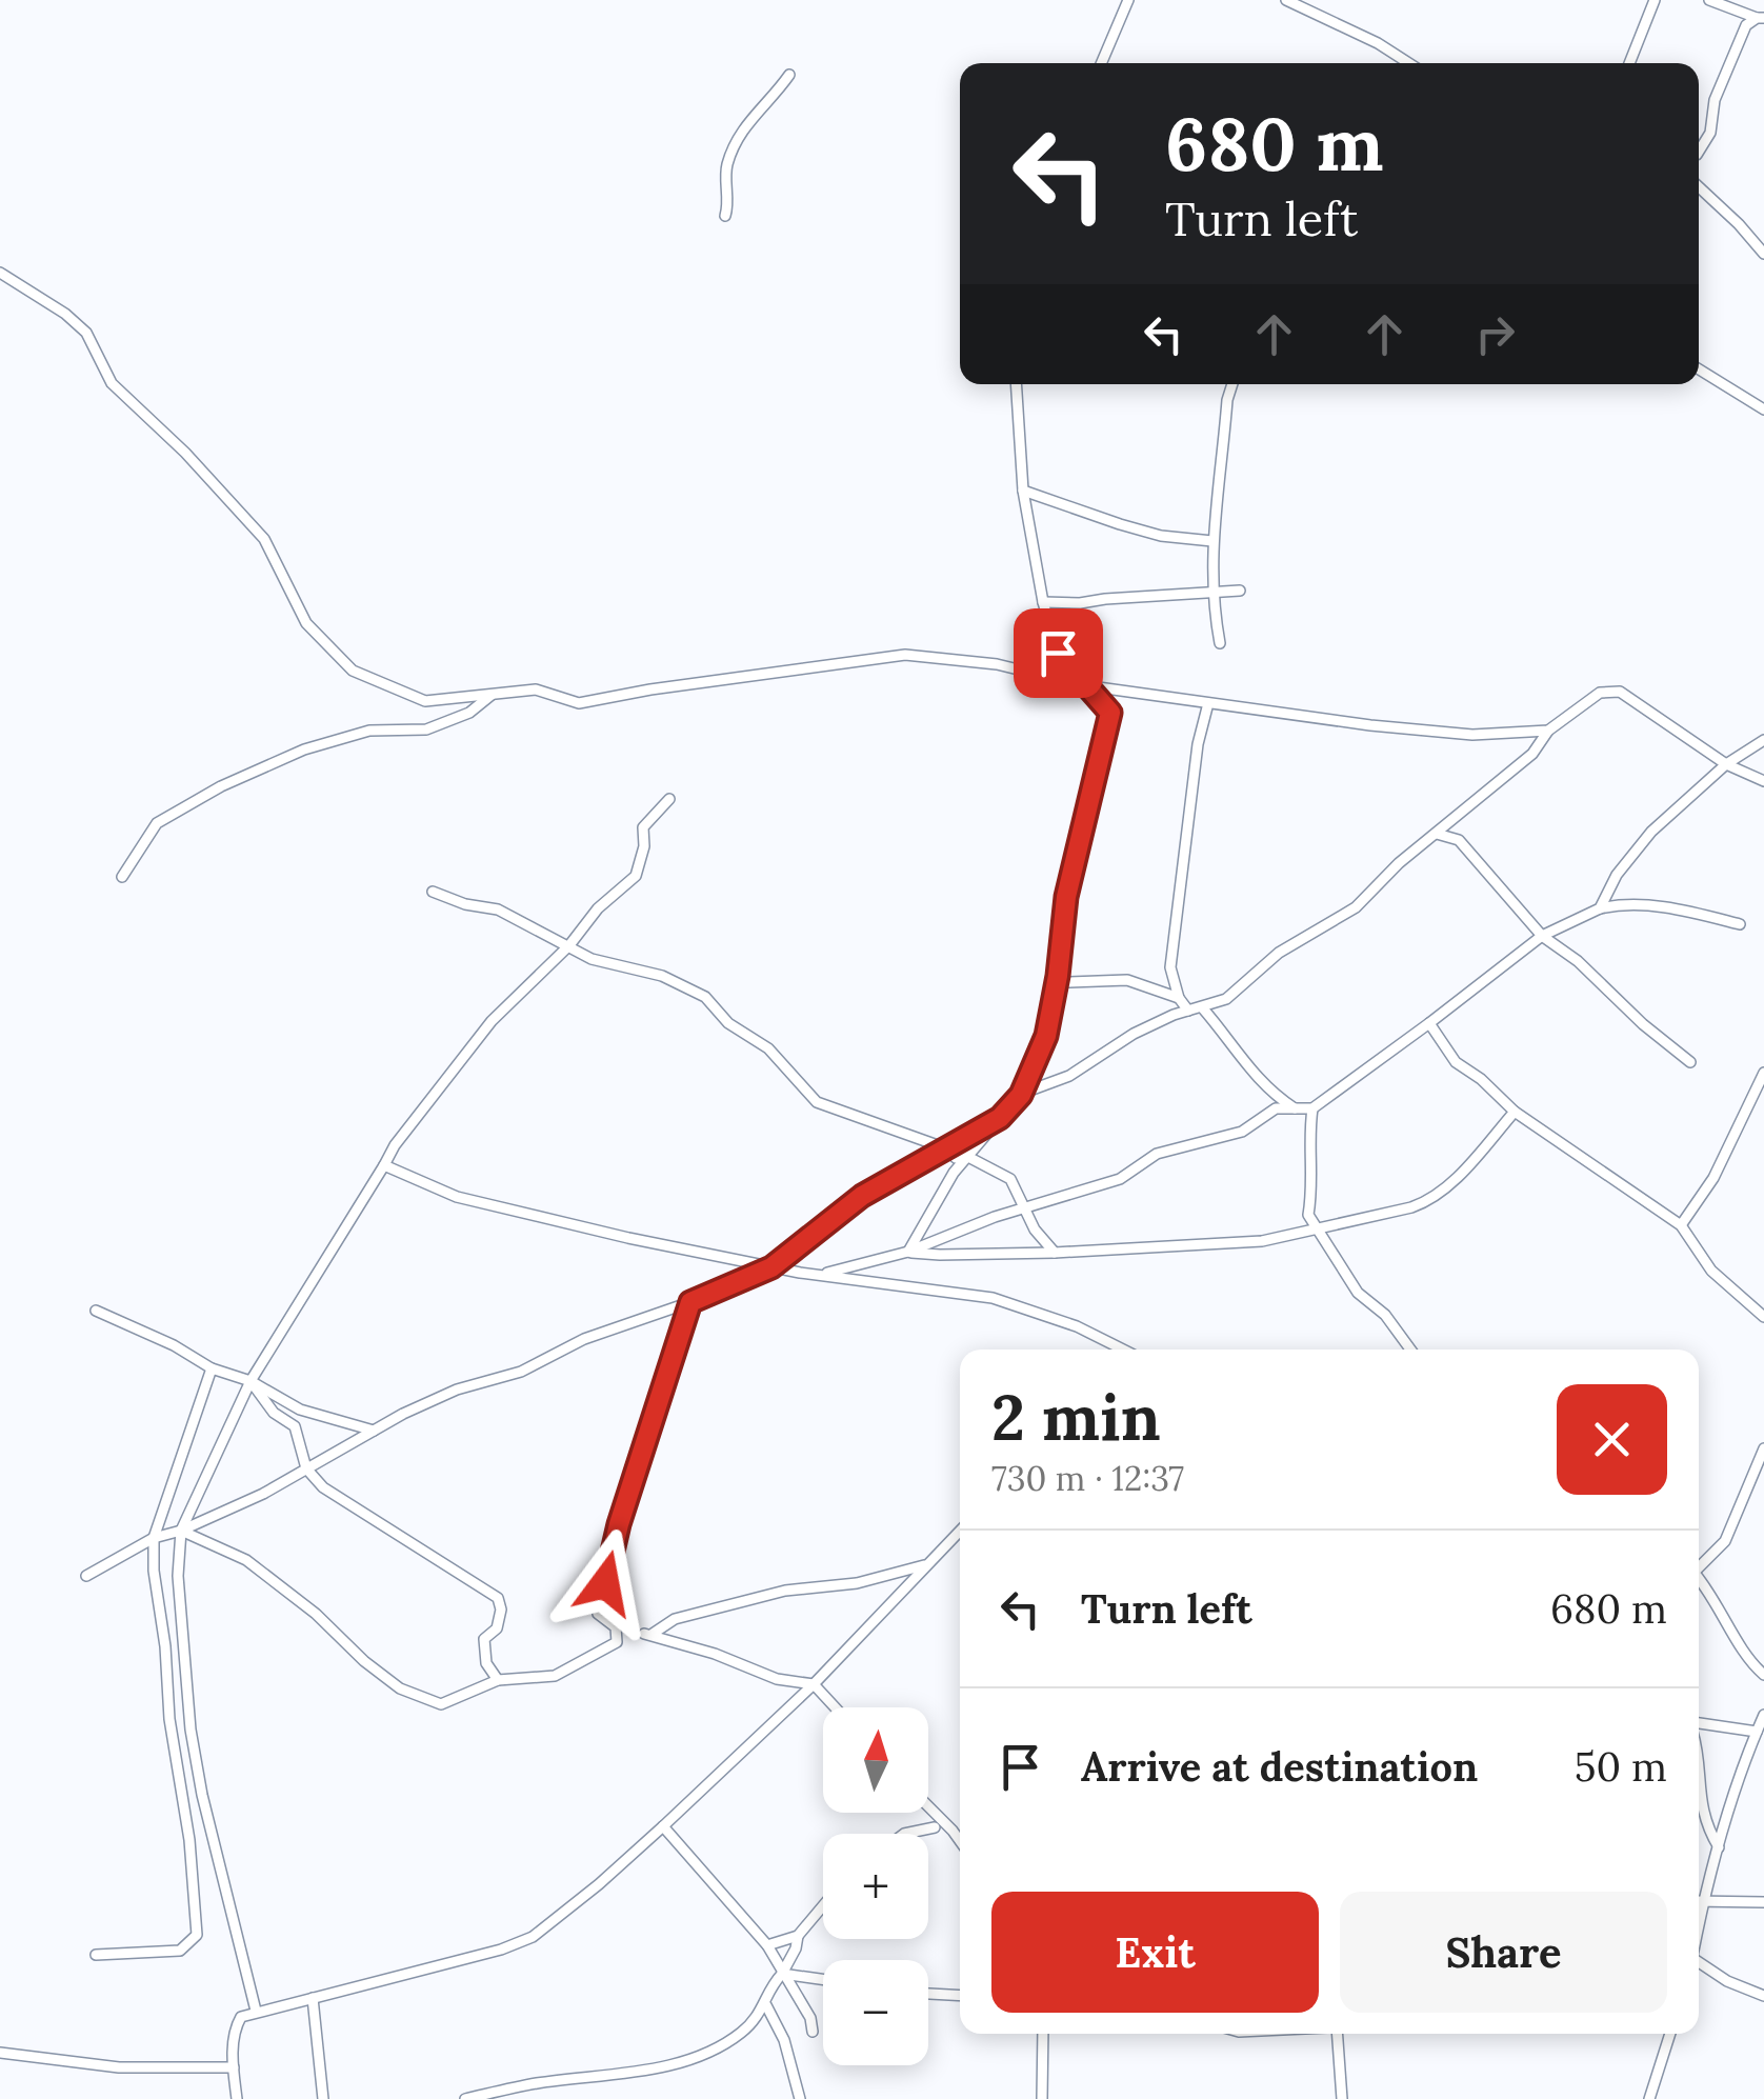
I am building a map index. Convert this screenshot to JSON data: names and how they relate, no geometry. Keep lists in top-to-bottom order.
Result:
{
  "north": "top",
  "page": {
    "turn": ["680 m", "Turn left"],
    "heading": ["2 min", "730 m · 12:37"],
    "list": [
      {
        "name": "Turn left",
        "value": "680 m"
      },
      {
        "name": "Arrive at destination",
        "value": "50 m"
      }
    ],
    "map_buttons": ["+", "−"],
    "buttons": ["Exit", "Share"]
  }
}
